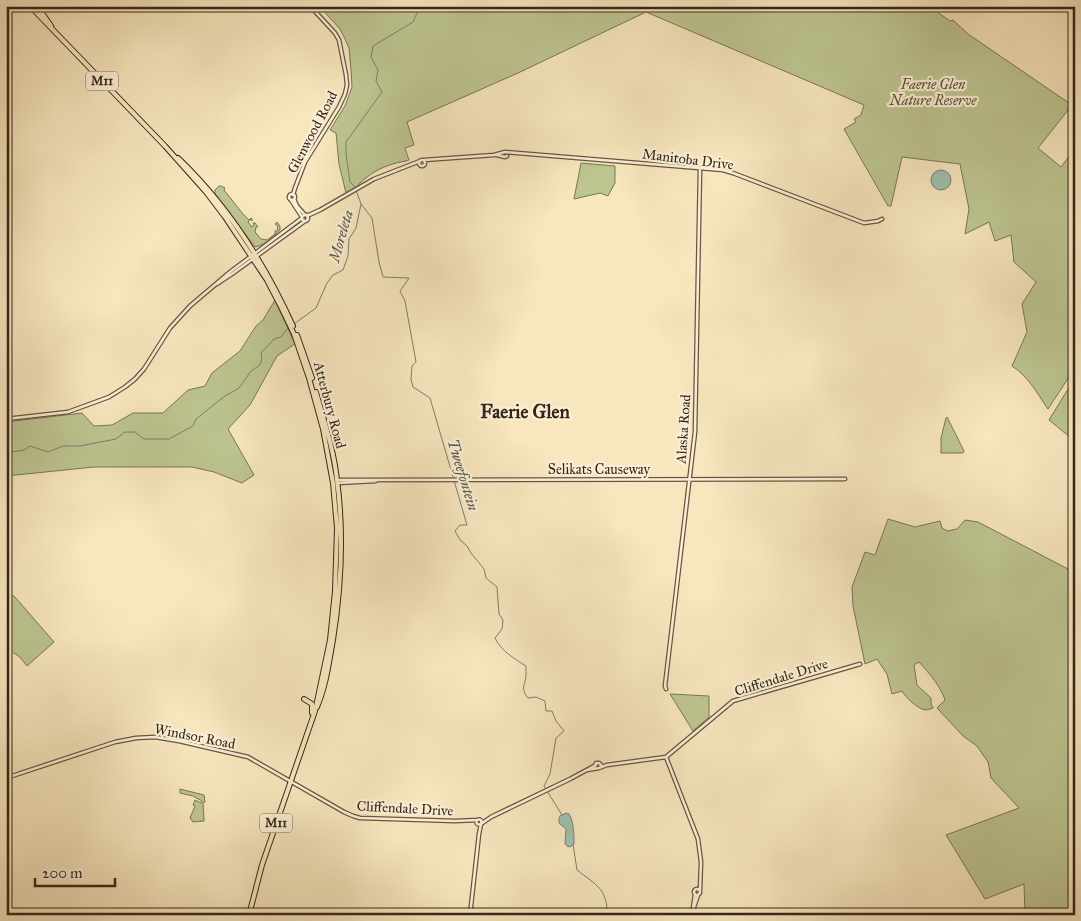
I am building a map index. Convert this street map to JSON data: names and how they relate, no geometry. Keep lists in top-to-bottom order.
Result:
{
  "streets": {
    "main road": ["M11", "Atterbury Road"],
    "street": [
      "Glenwood Road",
      "Manitoba Drive",
      "Alaska Road",
      "Selikats Causeway",
      "Cliffendale Drive",
      "Windsor Road"
    ]
  },
  "crossings": [
    ["Glenwood Road", "Manitoba Drive"],
    ["Manitoba Drive", "Atterbury Road"],
    ["Manitoba Drive", "Alaska Road"],
    ["Atterbury Road", "Selikats Causeway"],
    ["Atterbury Road", "Cliffendale Drive"],
    ["Atterbury Road", "Windsor Road"],
    ["Alaska Road", "Selikats Causeway"],
    ["Cliffendale Drive", "Windsor Road"]
  ],
  "districts": ["Faerie Glen"],
  "water": ["Moreleta", "Tweefontein"],
  "parks": ["Faerie Glen Nature Reserve"],
  "scale_bar": "200 m"
}
